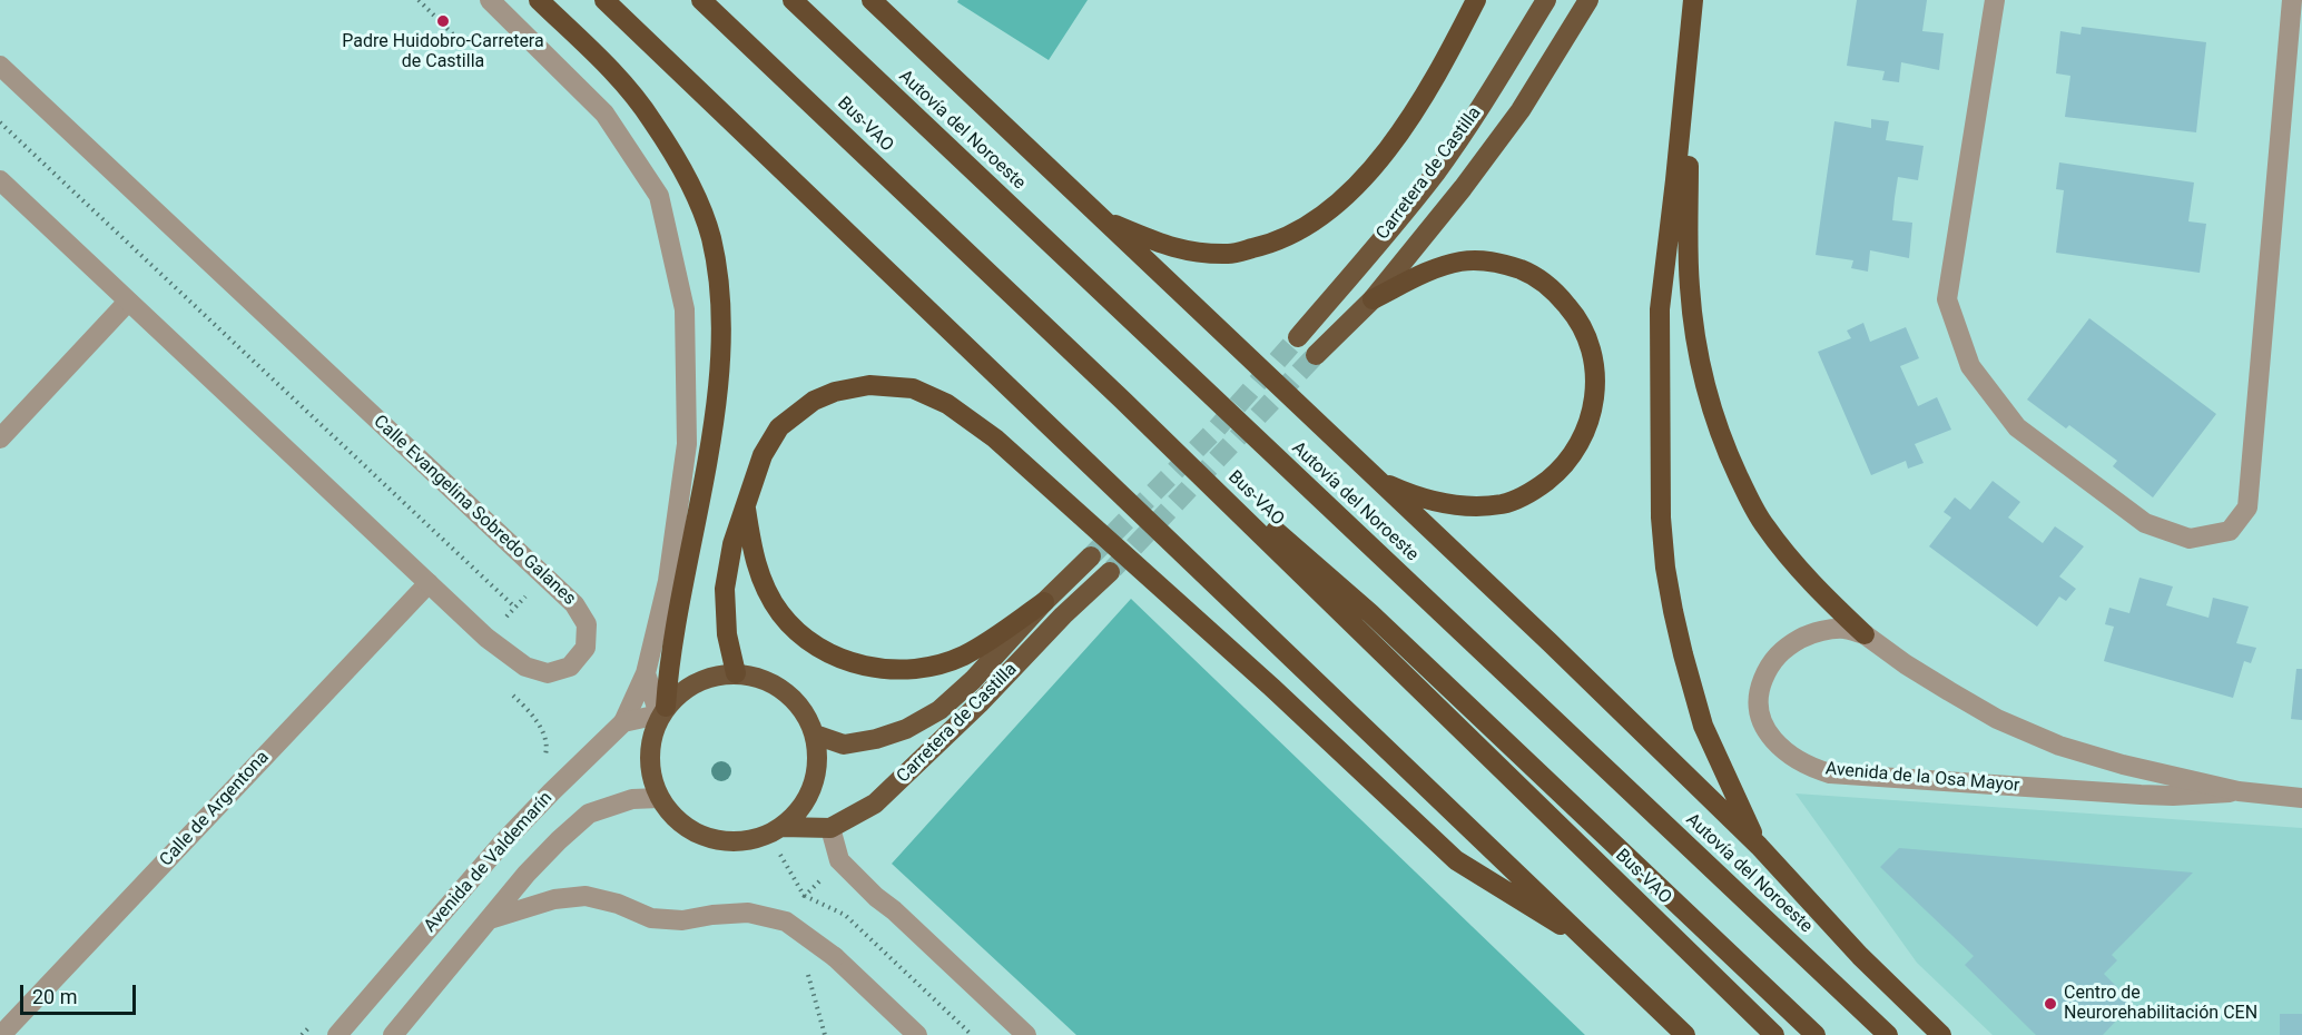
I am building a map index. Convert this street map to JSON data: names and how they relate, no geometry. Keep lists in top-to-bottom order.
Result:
{
  "streets": {
    "highway": ["Bus-VAO", "Autovía del Noroeste", "Carretera de Castilla"],
    "street": [
      "Calle Evangelina Sobredo Galanes",
      "Avenida de la Osa Mayor",
      "Calle de Argentona",
      "Avenida de Valdemarín"
    ]
  },
  "crossings": [
    ["Carretera de Castilla", "Avenida de Valdemarín"],
    ["Calle Evangelina Sobredo Galanes", "Calle de Argentona"]
  ],
  "places": ["Padre Huidobro-Carretera de Castilla", "Centro de Neurorehabilitación CEN"],
  "scale_bar": "20 m"
}
